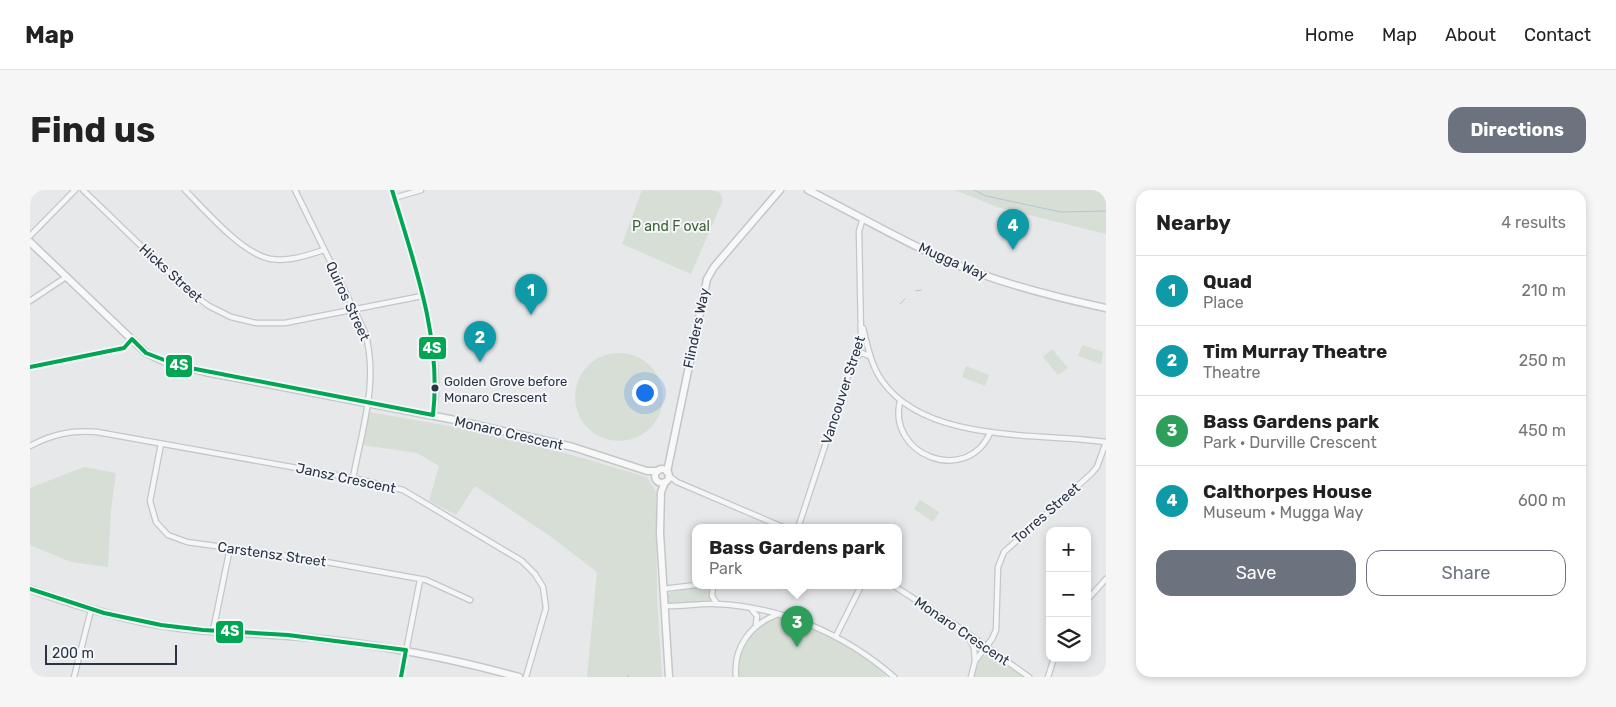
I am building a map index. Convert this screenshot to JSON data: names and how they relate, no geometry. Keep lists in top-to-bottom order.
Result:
{
  "streets": {
    "street": [
      "Mugga Way",
      "Hicks Street",
      "Quiros Street",
      "Flinders Way",
      "Vancouver Street",
      "Monaro Crescent",
      "Jansz Crescent",
      "Torres Street",
      "Carstensz Street"
    ]
  },
  "crossings": [
    ["Mugga Way", "Vancouver Street"],
    ["Hicks Street", "Quiros Street"],
    ["Quiros Street", "Monaro Crescent"],
    ["Quiros Street", "Jansz Crescent"],
    ["Flinders Way", "Monaro Crescent"],
    ["Monaro Crescent", "Torres Street"],
    ["Jansz Crescent", "Carstensz Street"]
  ],
  "parks": ["P and F oval"],
  "places": ["Golden Grove before Monaro Crescent"],
  "lines": ["transit line 4S"],
  "scale_bar": "200 m",
  "page": {
    "header": "Map",
    "nav": [
      "Home",
      "Map",
      "About",
      "Contact"
    ],
    "buttons": [
      "Directions",
      ["Save", "Share"]
    ],
    "title": "Find us",
    "heading": ["Nearby", "4 results"],
    "pins": [
      "4",
      "1",
      "2",
      "3"
    ],
    "list": [
      {
        "mark": "1",
        "name": "Quad",
        "note": "Place",
        "value": "210 m"
      },
      {
        "mark": "2",
        "name": "Tim Murray Theatre",
        "note": "Theatre",
        "value": "250 m"
      },
      {
        "mark": "3",
        "name": "Bass Gardens park",
        "note": "Park · Durville Crescent",
        "value": "450 m"
      },
      {
        "mark": "4",
        "name": "Calthorpes House",
        "note": "Museum · Mugga Way",
        "value": "600 m"
      }
    ],
    "popup": ["Bass Gardens park", "Park"],
    "map_buttons": ["+", "−"],
    "scale": "200 m"
  }
}
